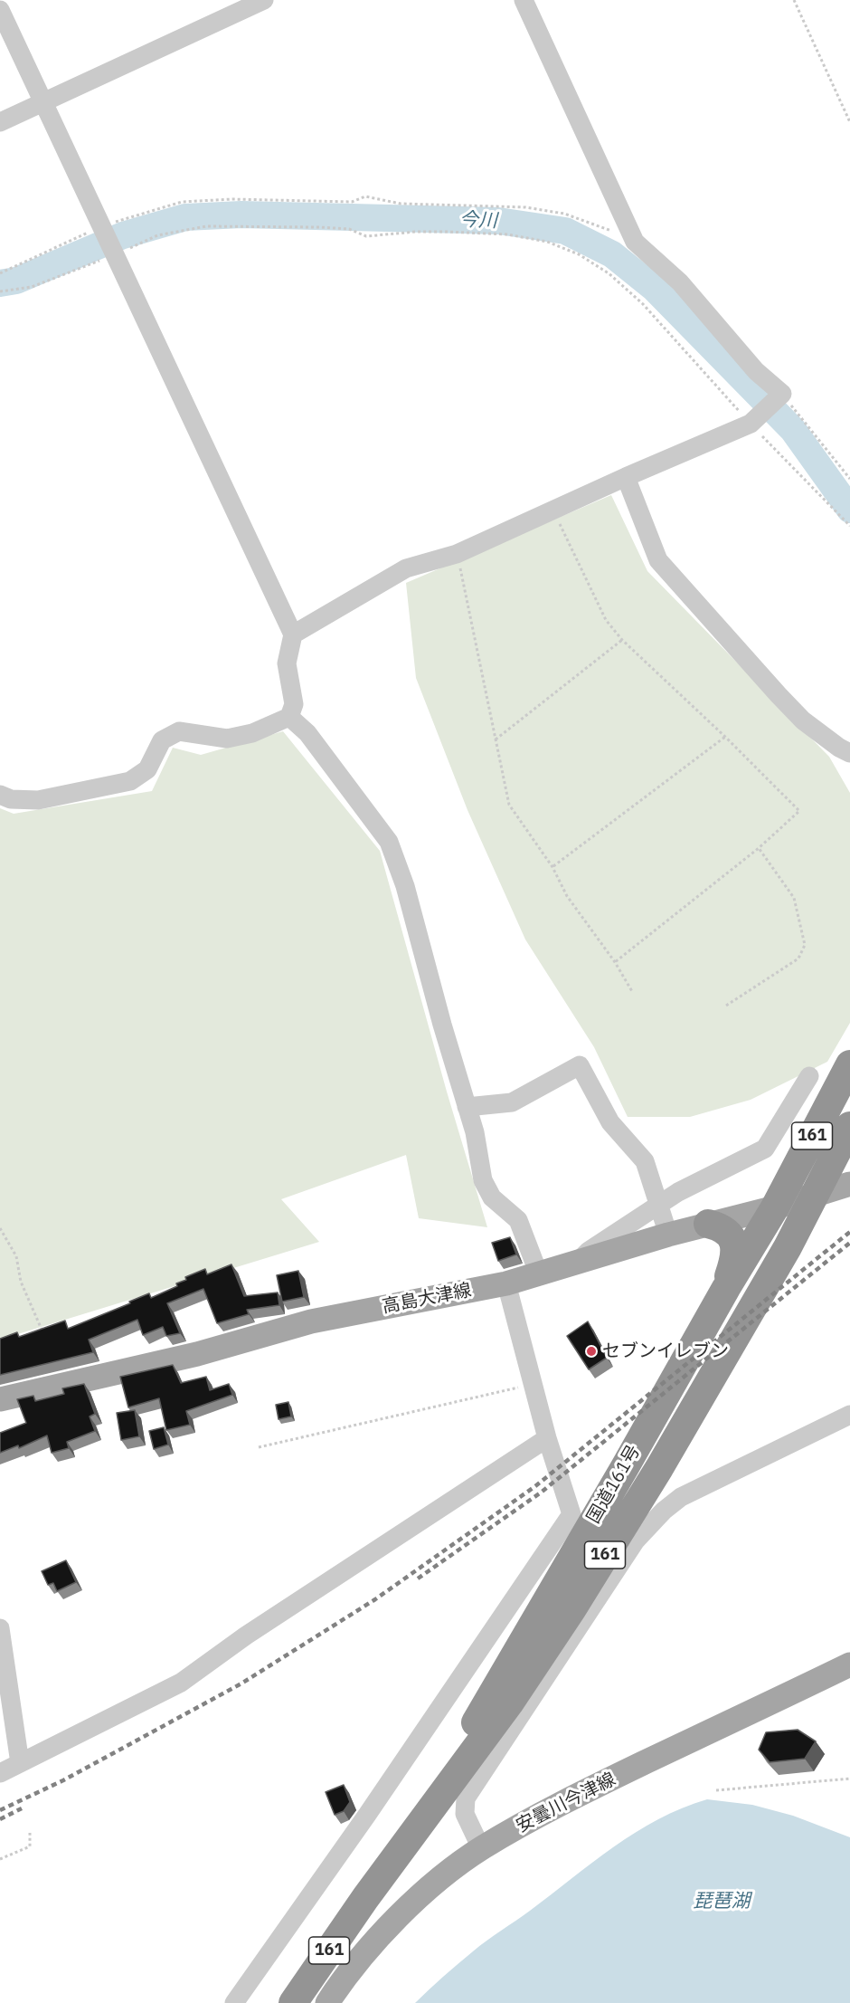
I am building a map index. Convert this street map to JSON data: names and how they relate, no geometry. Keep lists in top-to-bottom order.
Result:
{
  "streets": {
    "highway": ["161", "国道161号"],
    "main road": ["高島大津線", "安曇川今津線"]
  },
  "water": ["今川", "琵琶湖"],
  "places": ["セブンイレブン"]
}
